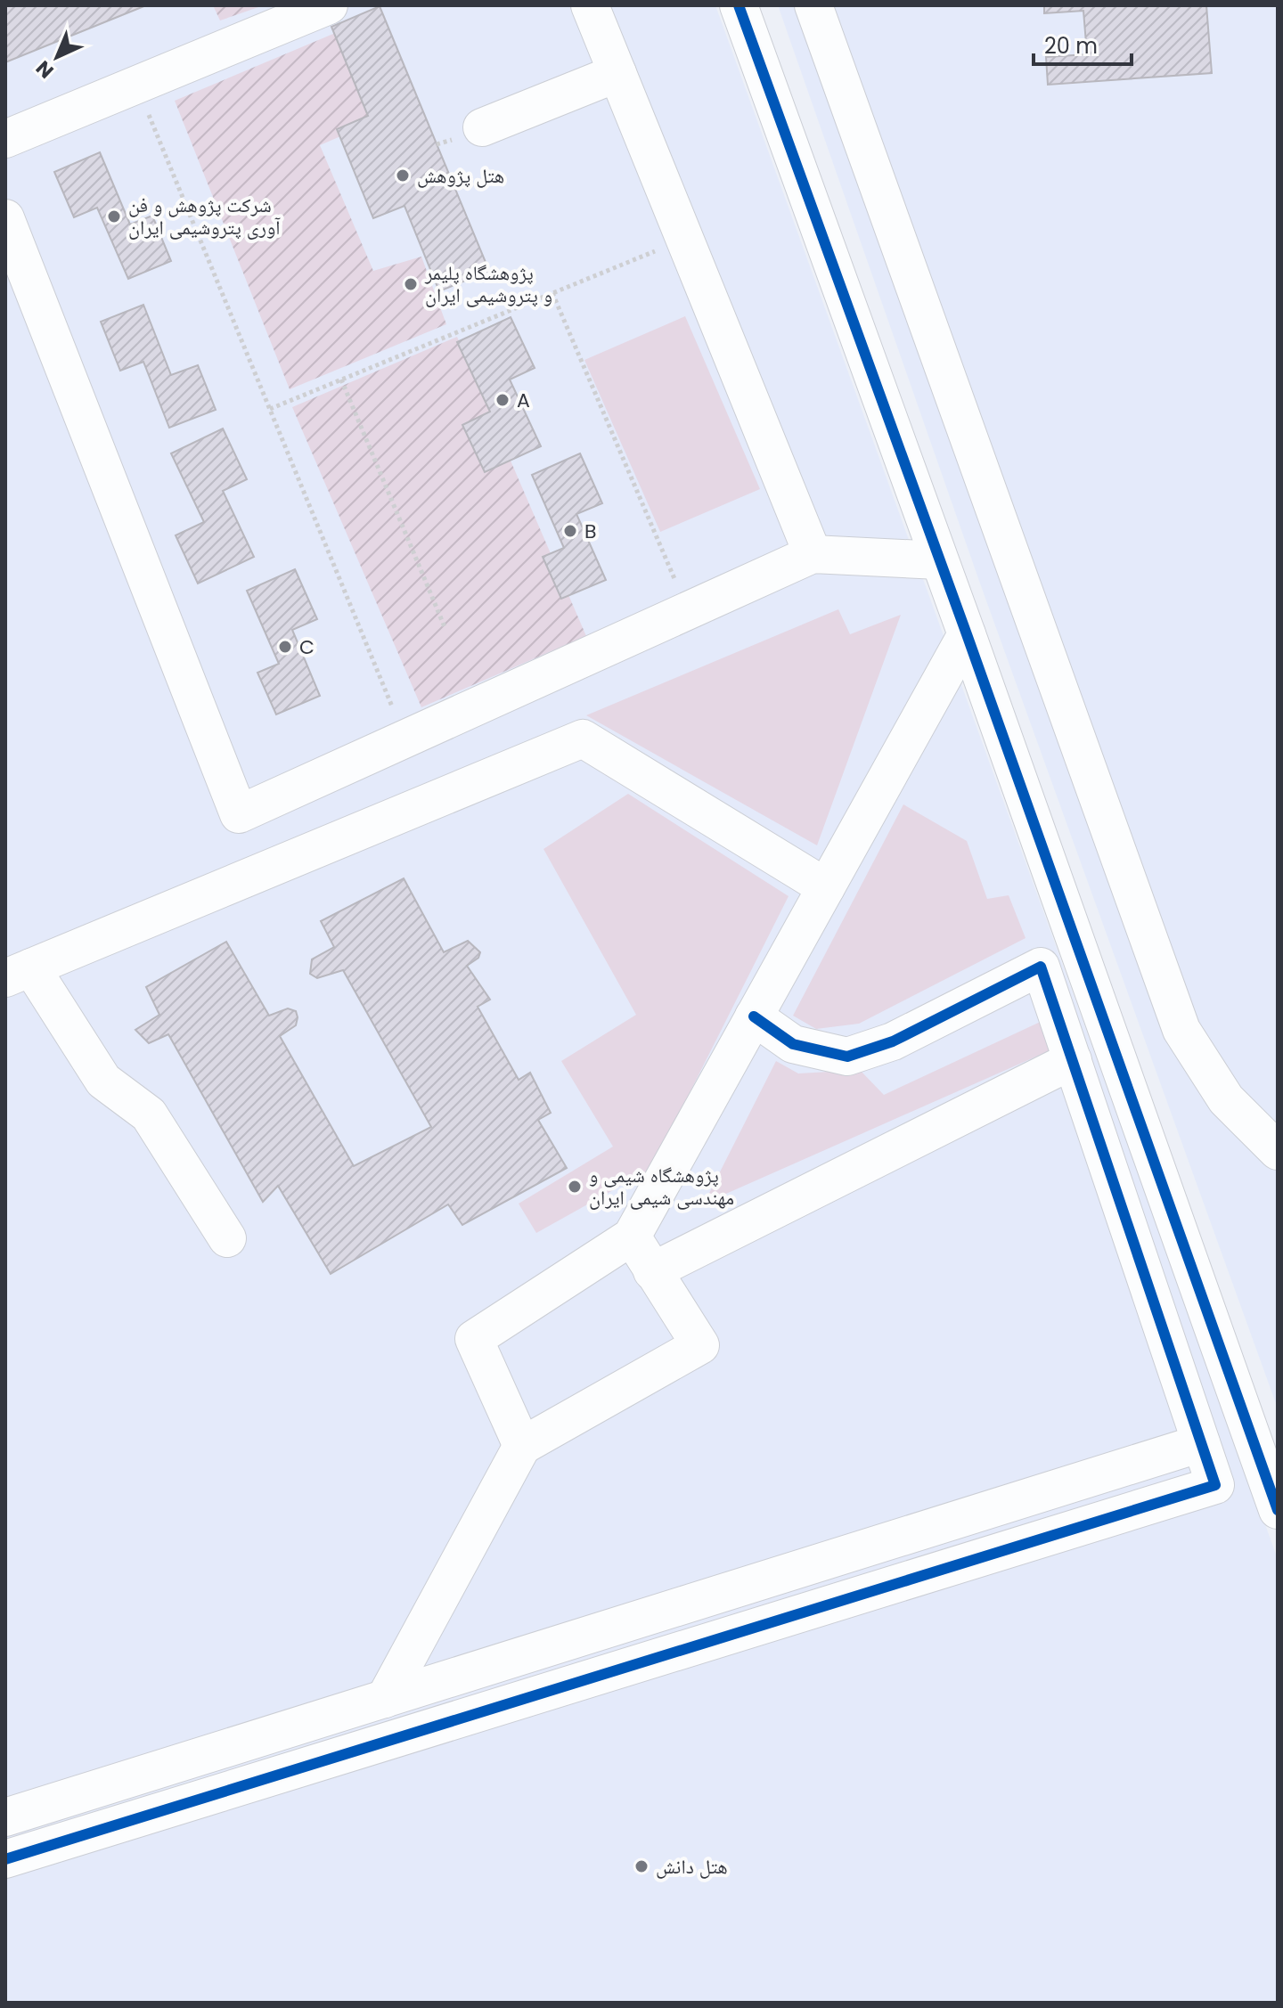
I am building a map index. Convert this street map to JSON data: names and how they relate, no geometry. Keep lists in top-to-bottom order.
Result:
{
  "places": [
    "هتل پژوهش",
    "شرکت پژوهش و فن آوری پتروشیمی ایران",
    "پژوهشگاه پلیمر و پتروشیمی ایران",
    "A",
    "B",
    "C",
    "پژوهشگاه شیمی و مهندسی شیمی ایران",
    "هتل دانش"
  ],
  "scale_bar": "20 m",
  "north": "bottom left"
}
